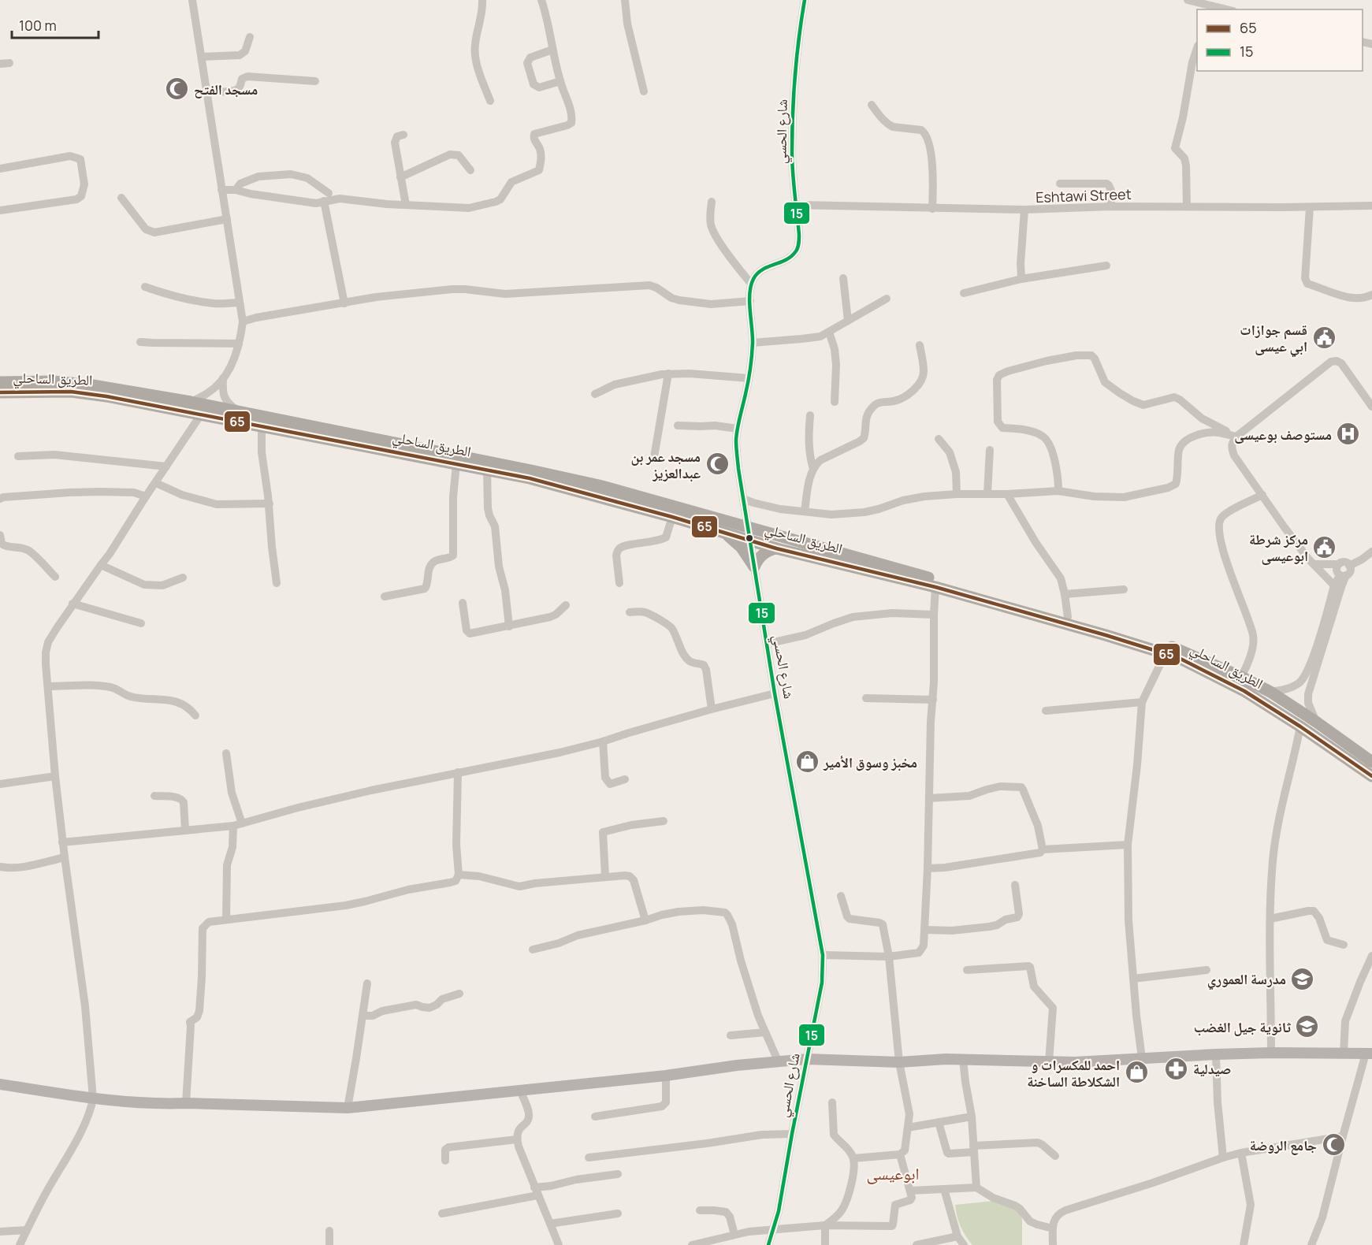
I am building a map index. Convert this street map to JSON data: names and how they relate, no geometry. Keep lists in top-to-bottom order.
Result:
{
  "streets": {
    "highway": ["الطريق الساحلي"],
    "street": ["شارع الحسي", "Eshtawi Street"]
  },
  "crossings": [
    ["شارع الحسي", "Eshtawi Street"],
    ["شارع الحسي", "الطريق الساحلي"]
  ],
  "districts": ["ابوعيسى"],
  "places": {
    "mosque": ["مسجد الفتح", "مسجد عمر بن عبدالعزيز", "جامع الروضة"],
    "public building": ["قسم جوازات ابي عيسى", "مركز شرطة ابوعيسى"],
    "hospital": ["مستوصف بوعيسى"],
    "shop": ["مخبز وسوق الأمير", "احمد للمكسرات و الشكلاطة الساخنة"],
    "school or university": ["مدرسة العموري", "ثانوية جيل الغضب"],
    "pharmacy": ["صيدلية"]
  },
  "lines": ["transit line 15", "transit line 65"],
  "legend": ["65", "15"],
  "scale_bar": "100 m"
}
